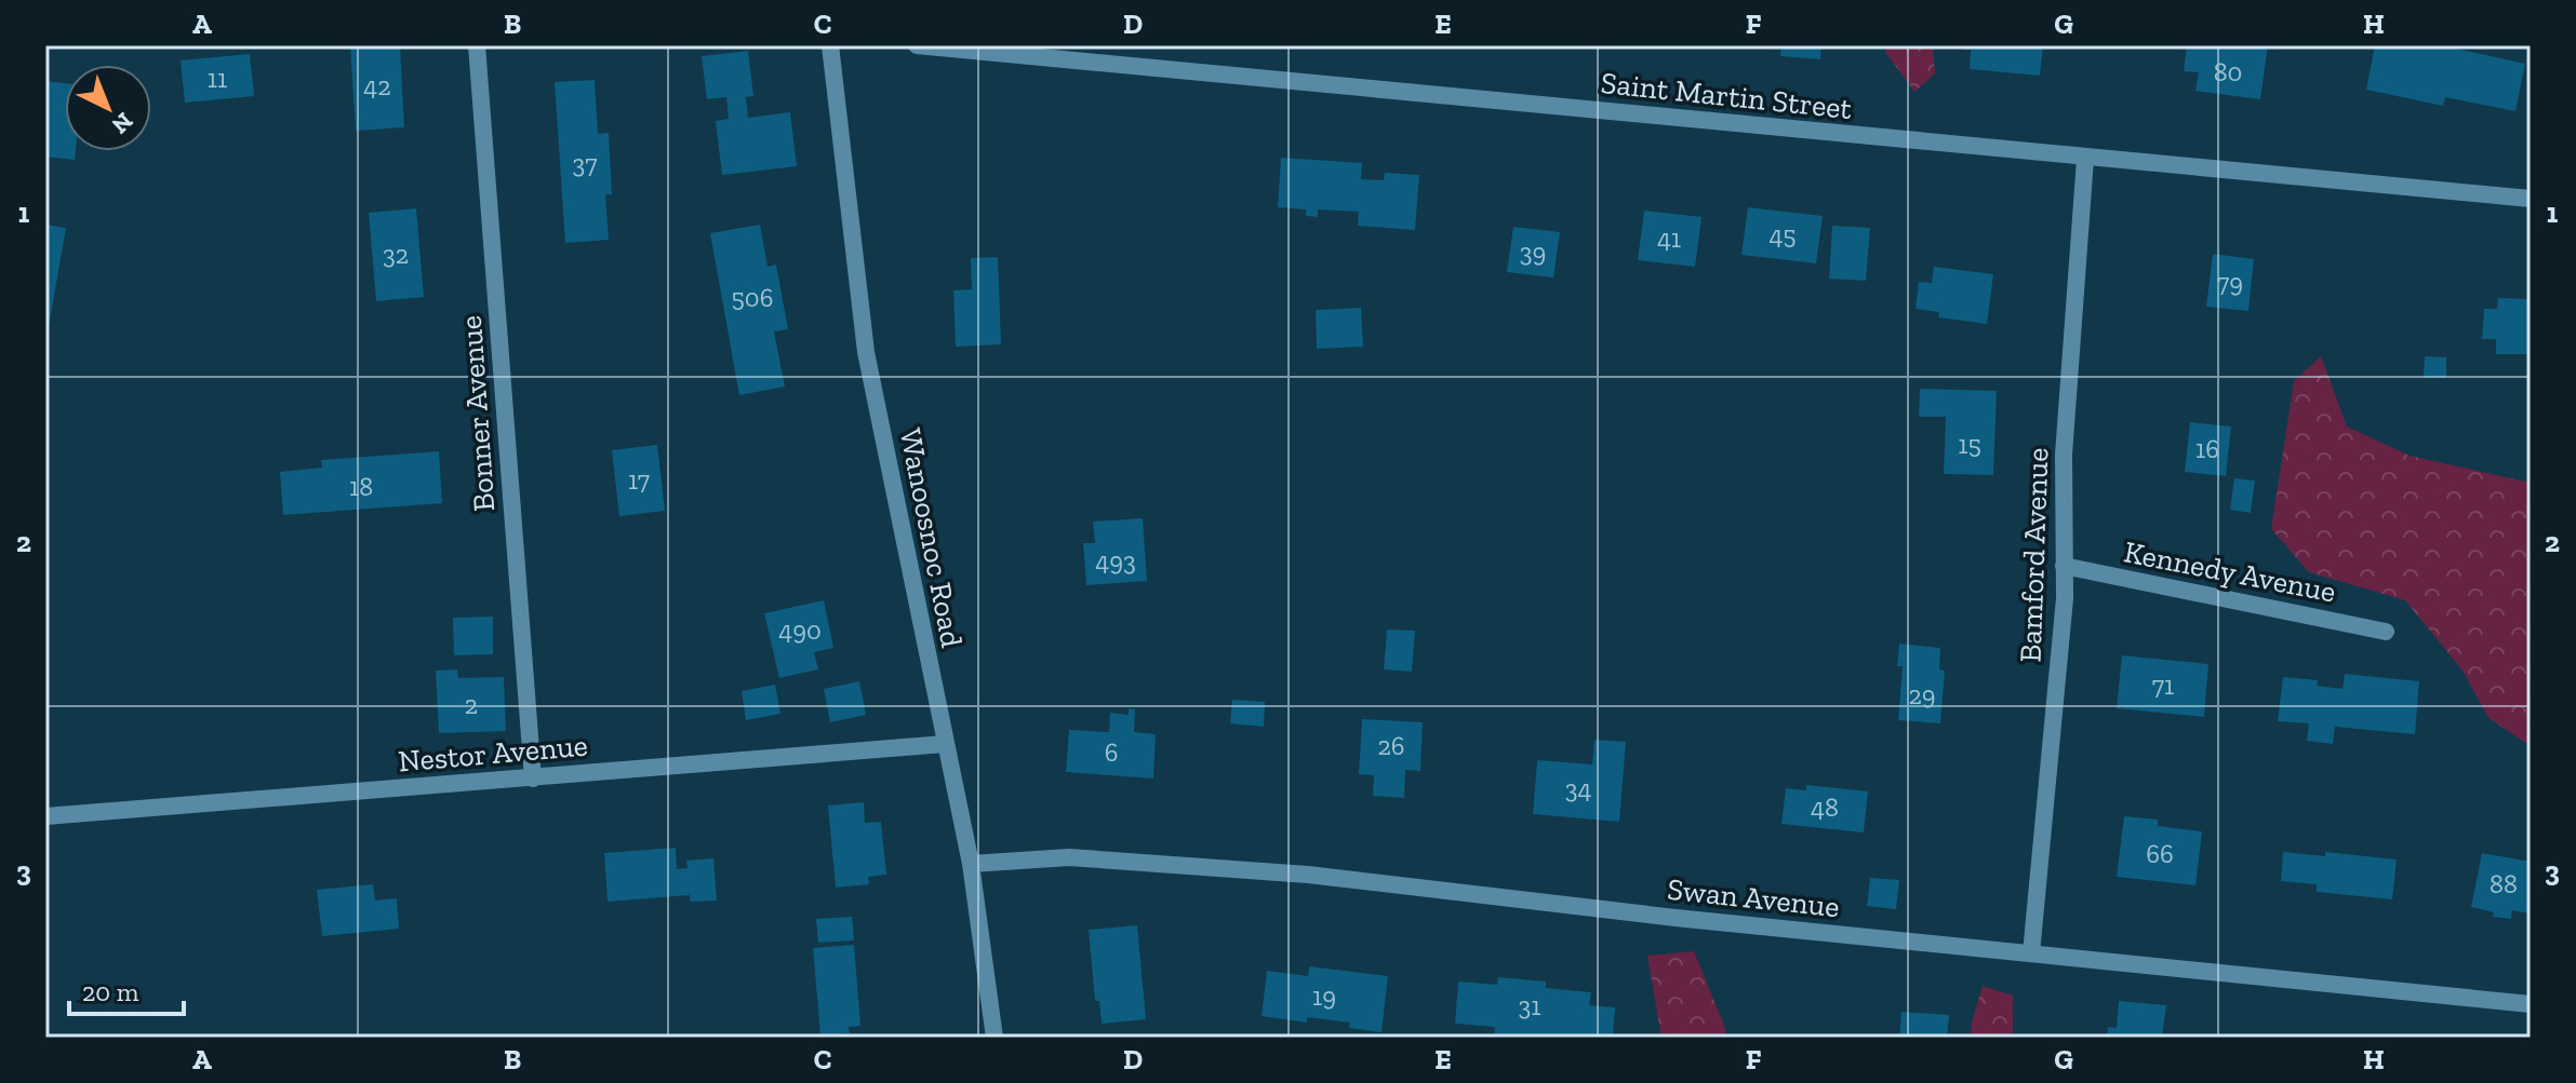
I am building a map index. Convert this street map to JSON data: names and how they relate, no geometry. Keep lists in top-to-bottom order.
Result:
{
  "streets": {
    "street": [
      "Saint Martin Street",
      "Bonner Avenue",
      "Wanoosnoc Road",
      "Bamford Avenue",
      "Kennedy Avenue",
      "Nestor Avenue",
      "Swan Avenue"
    ]
  },
  "crossings": [
    ["Saint Martin Street", "Bamford Avenue"],
    ["Bonner Avenue", "Nestor Avenue"],
    ["Wanoosnoc Road", "Nestor Avenue"],
    ["Wanoosnoc Road", "Swan Avenue"],
    ["Bamford Avenue", "Kennedy Avenue"],
    ["Bamford Avenue", "Swan Avenue"]
  ],
  "house_numbers": [
    "80",
    "11",
    "42",
    "37",
    "45",
    "41",
    "39",
    "32",
    "79",
    "506",
    "15",
    "16",
    "17",
    "18",
    "493",
    "490",
    "71",
    "29",
    "2",
    "26",
    "6",
    "34",
    "48",
    "66",
    "88",
    "19",
    "31"
  ],
  "scale_bar": "20 m",
  "north": "bottom right",
  "grid": {
    "columns": [
      "A",
      "B",
      "C",
      "D",
      "E",
      "F",
      "G",
      "H"
    ],
    "rows": ["1", "2", "3"]
  }
}
